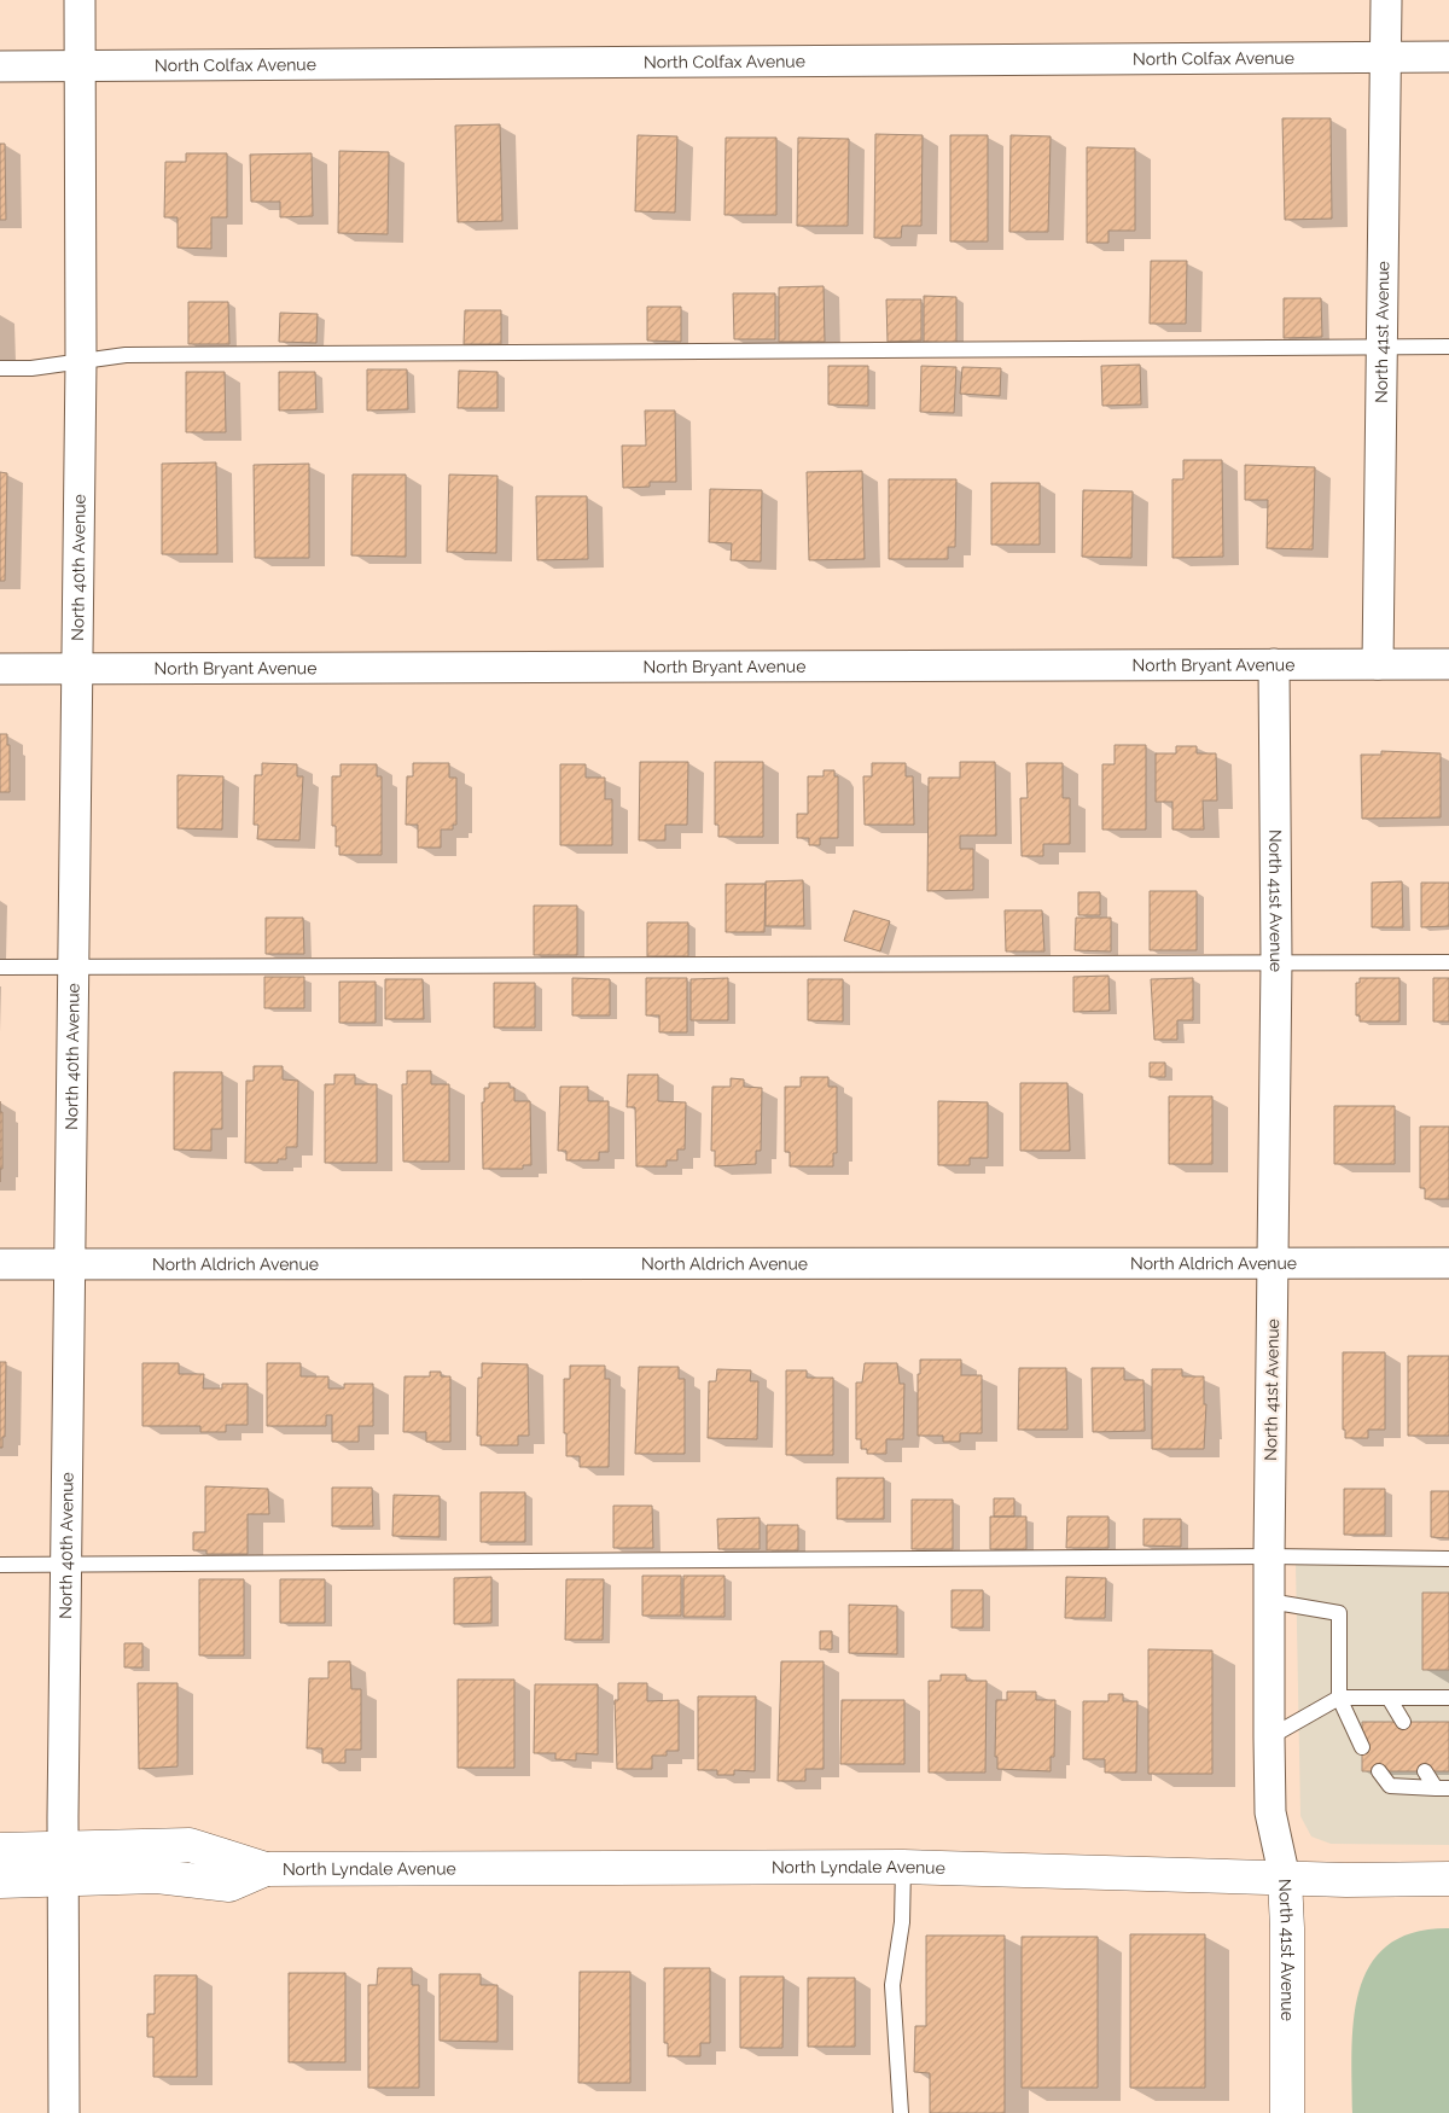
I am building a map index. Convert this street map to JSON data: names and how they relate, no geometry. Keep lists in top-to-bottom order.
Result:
{
  "streets": {
    "street": [
      "North Colfax Avenue",
      "North 41st Avenue",
      "North 40th Avenue",
      "North Bryant Avenue",
      "North Aldrich Avenue",
      "North Lyndale Avenue"
    ]
  },
  "crossings": [
    ["North Colfax Avenue", "North 41st Avenue"],
    ["North Colfax Avenue", "North 40th Avenue"],
    ["North 41st Avenue", "North Bryant Avenue"],
    ["North 41st Avenue", "North Aldrich Avenue"],
    ["North 41st Avenue", "North Lyndale Avenue"],
    ["North 40th Avenue", "North Bryant Avenue"],
    ["North 40th Avenue", "North Aldrich Avenue"],
    ["North 40th Avenue", "North Lyndale Avenue"]
  ]
}
